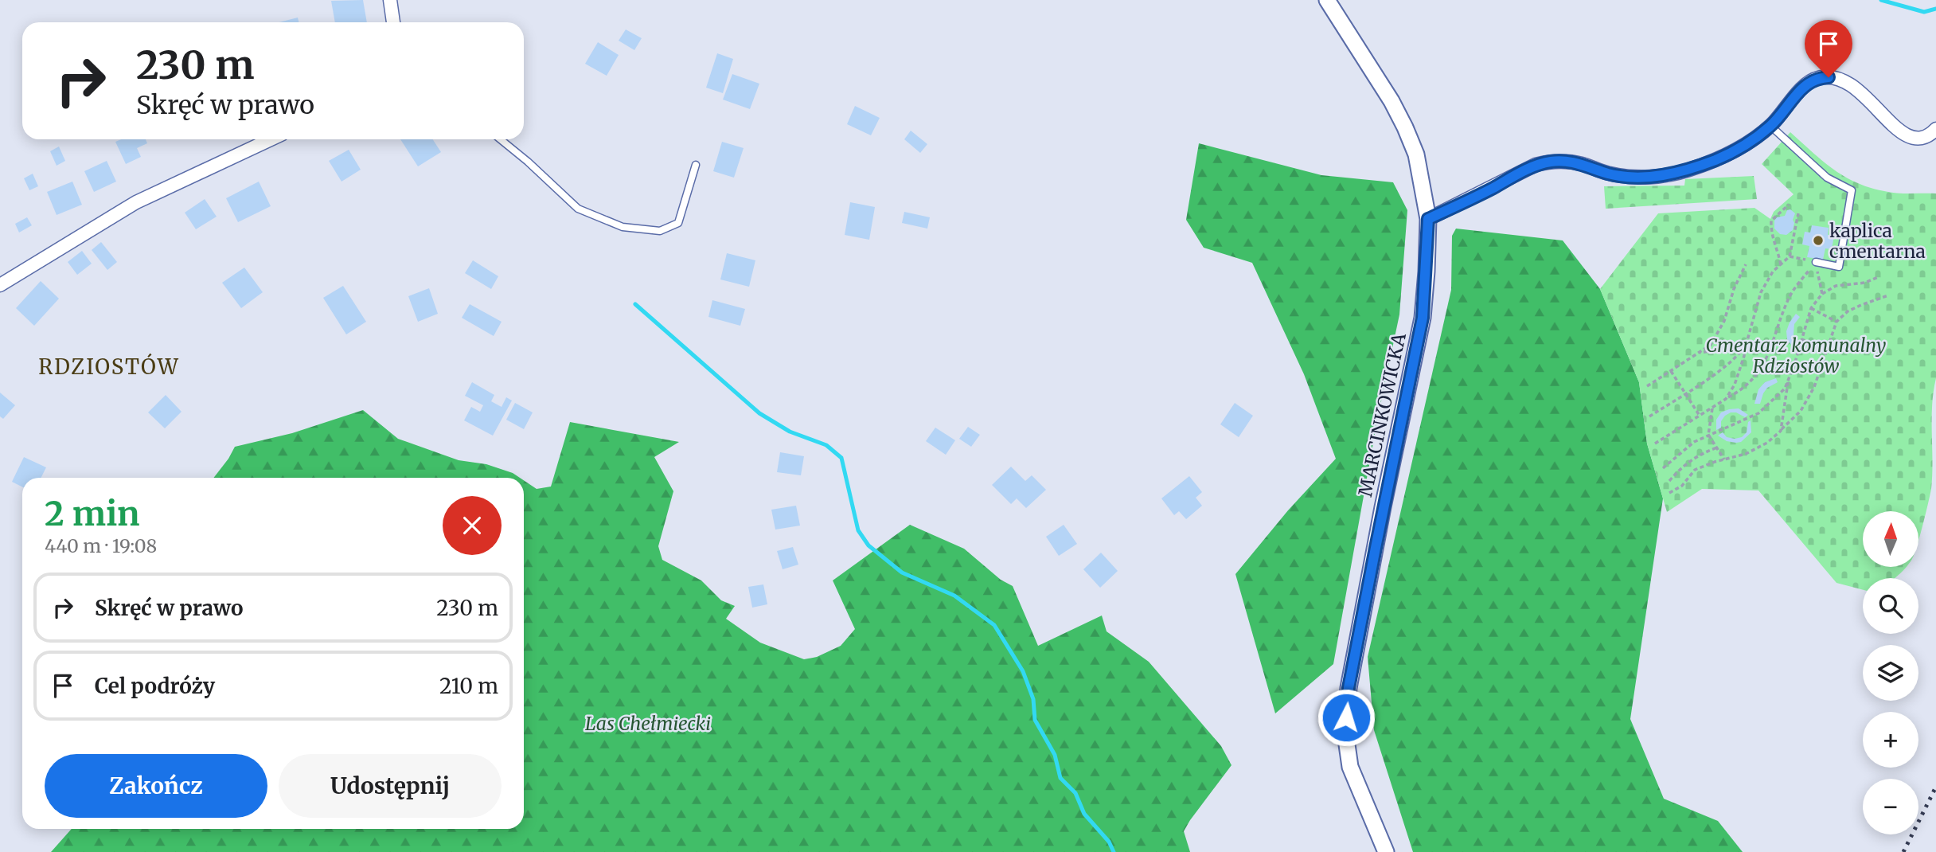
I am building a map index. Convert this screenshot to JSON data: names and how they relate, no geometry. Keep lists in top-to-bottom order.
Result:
{
  "streets": {
    "street": ["MARCINKOWICKA"]
  },
  "districts": ["RDZIOSTÓW"],
  "parks": ["Cmentarz komunalny Rdziostów", "Las Chełmiecki"],
  "places": ["kaplica cmentarna"],
  "north": "top",
  "page": {
    "turn": ["230 m", "Skręć w prawo"],
    "heading": ["2 min", "440 m · 19:08"],
    "map_buttons": ["+", "−"],
    "list": [
      {
        "name": "Skręć w prawo",
        "value": "230 m"
      },
      {
        "name": "Cel podróży",
        "value": "210 m"
      }
    ],
    "buttons": ["Zakończ", "Udostępnij"]
  }
}
